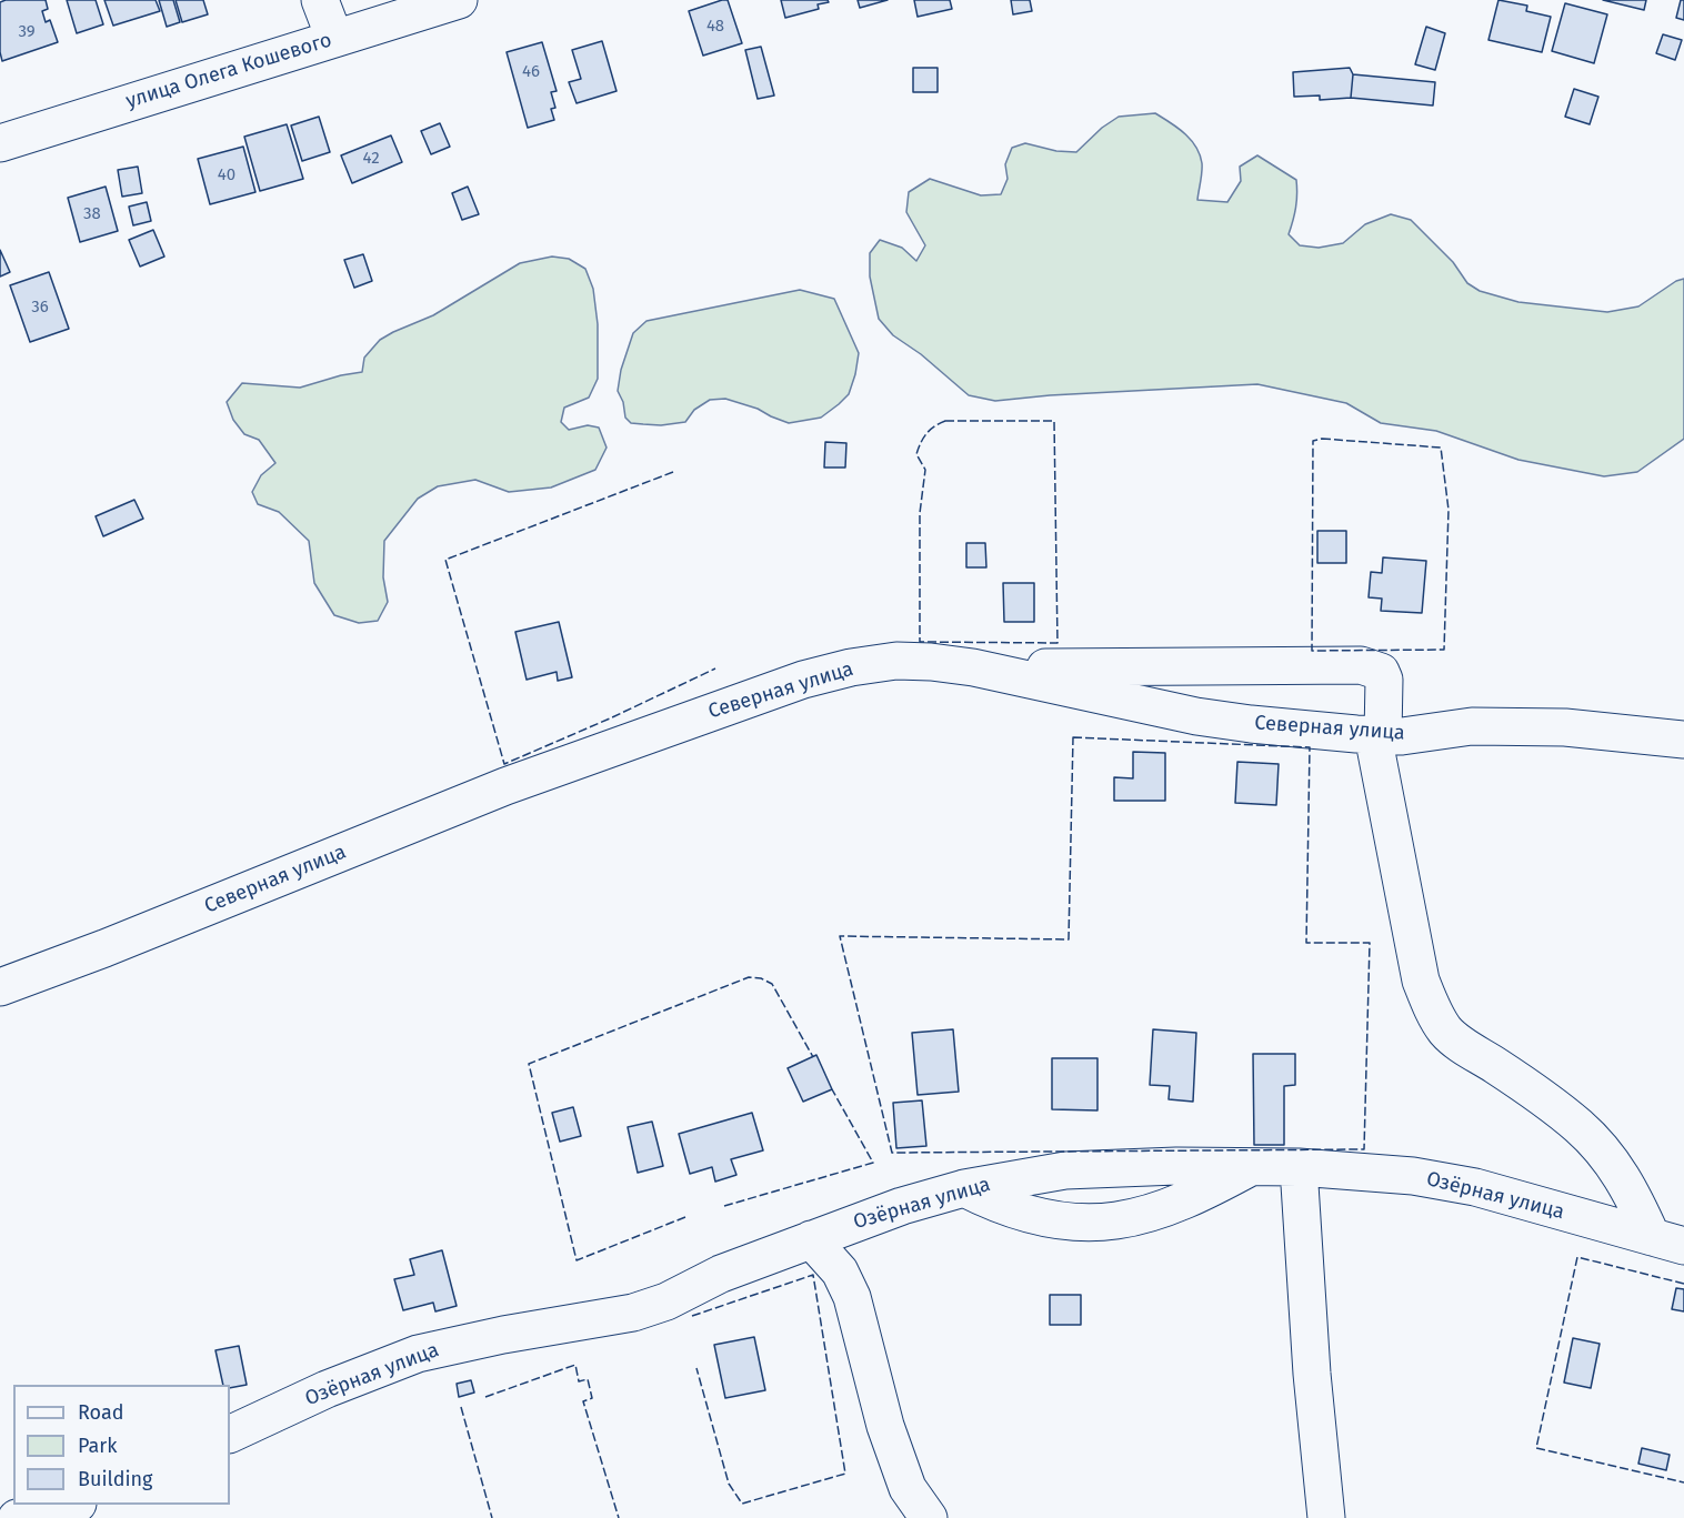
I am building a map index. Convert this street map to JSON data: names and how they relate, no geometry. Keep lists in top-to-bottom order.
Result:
{
  "streets": {
    "street": ["улица Олега Кошевого", "Северная улица", "Озёрная улица"]
  },
  "house_numbers": [
    "48",
    "39",
    "46",
    "42",
    "40",
    "38",
    "36"
  ],
  "legend": ["Road", "Park", "Building"]
}
